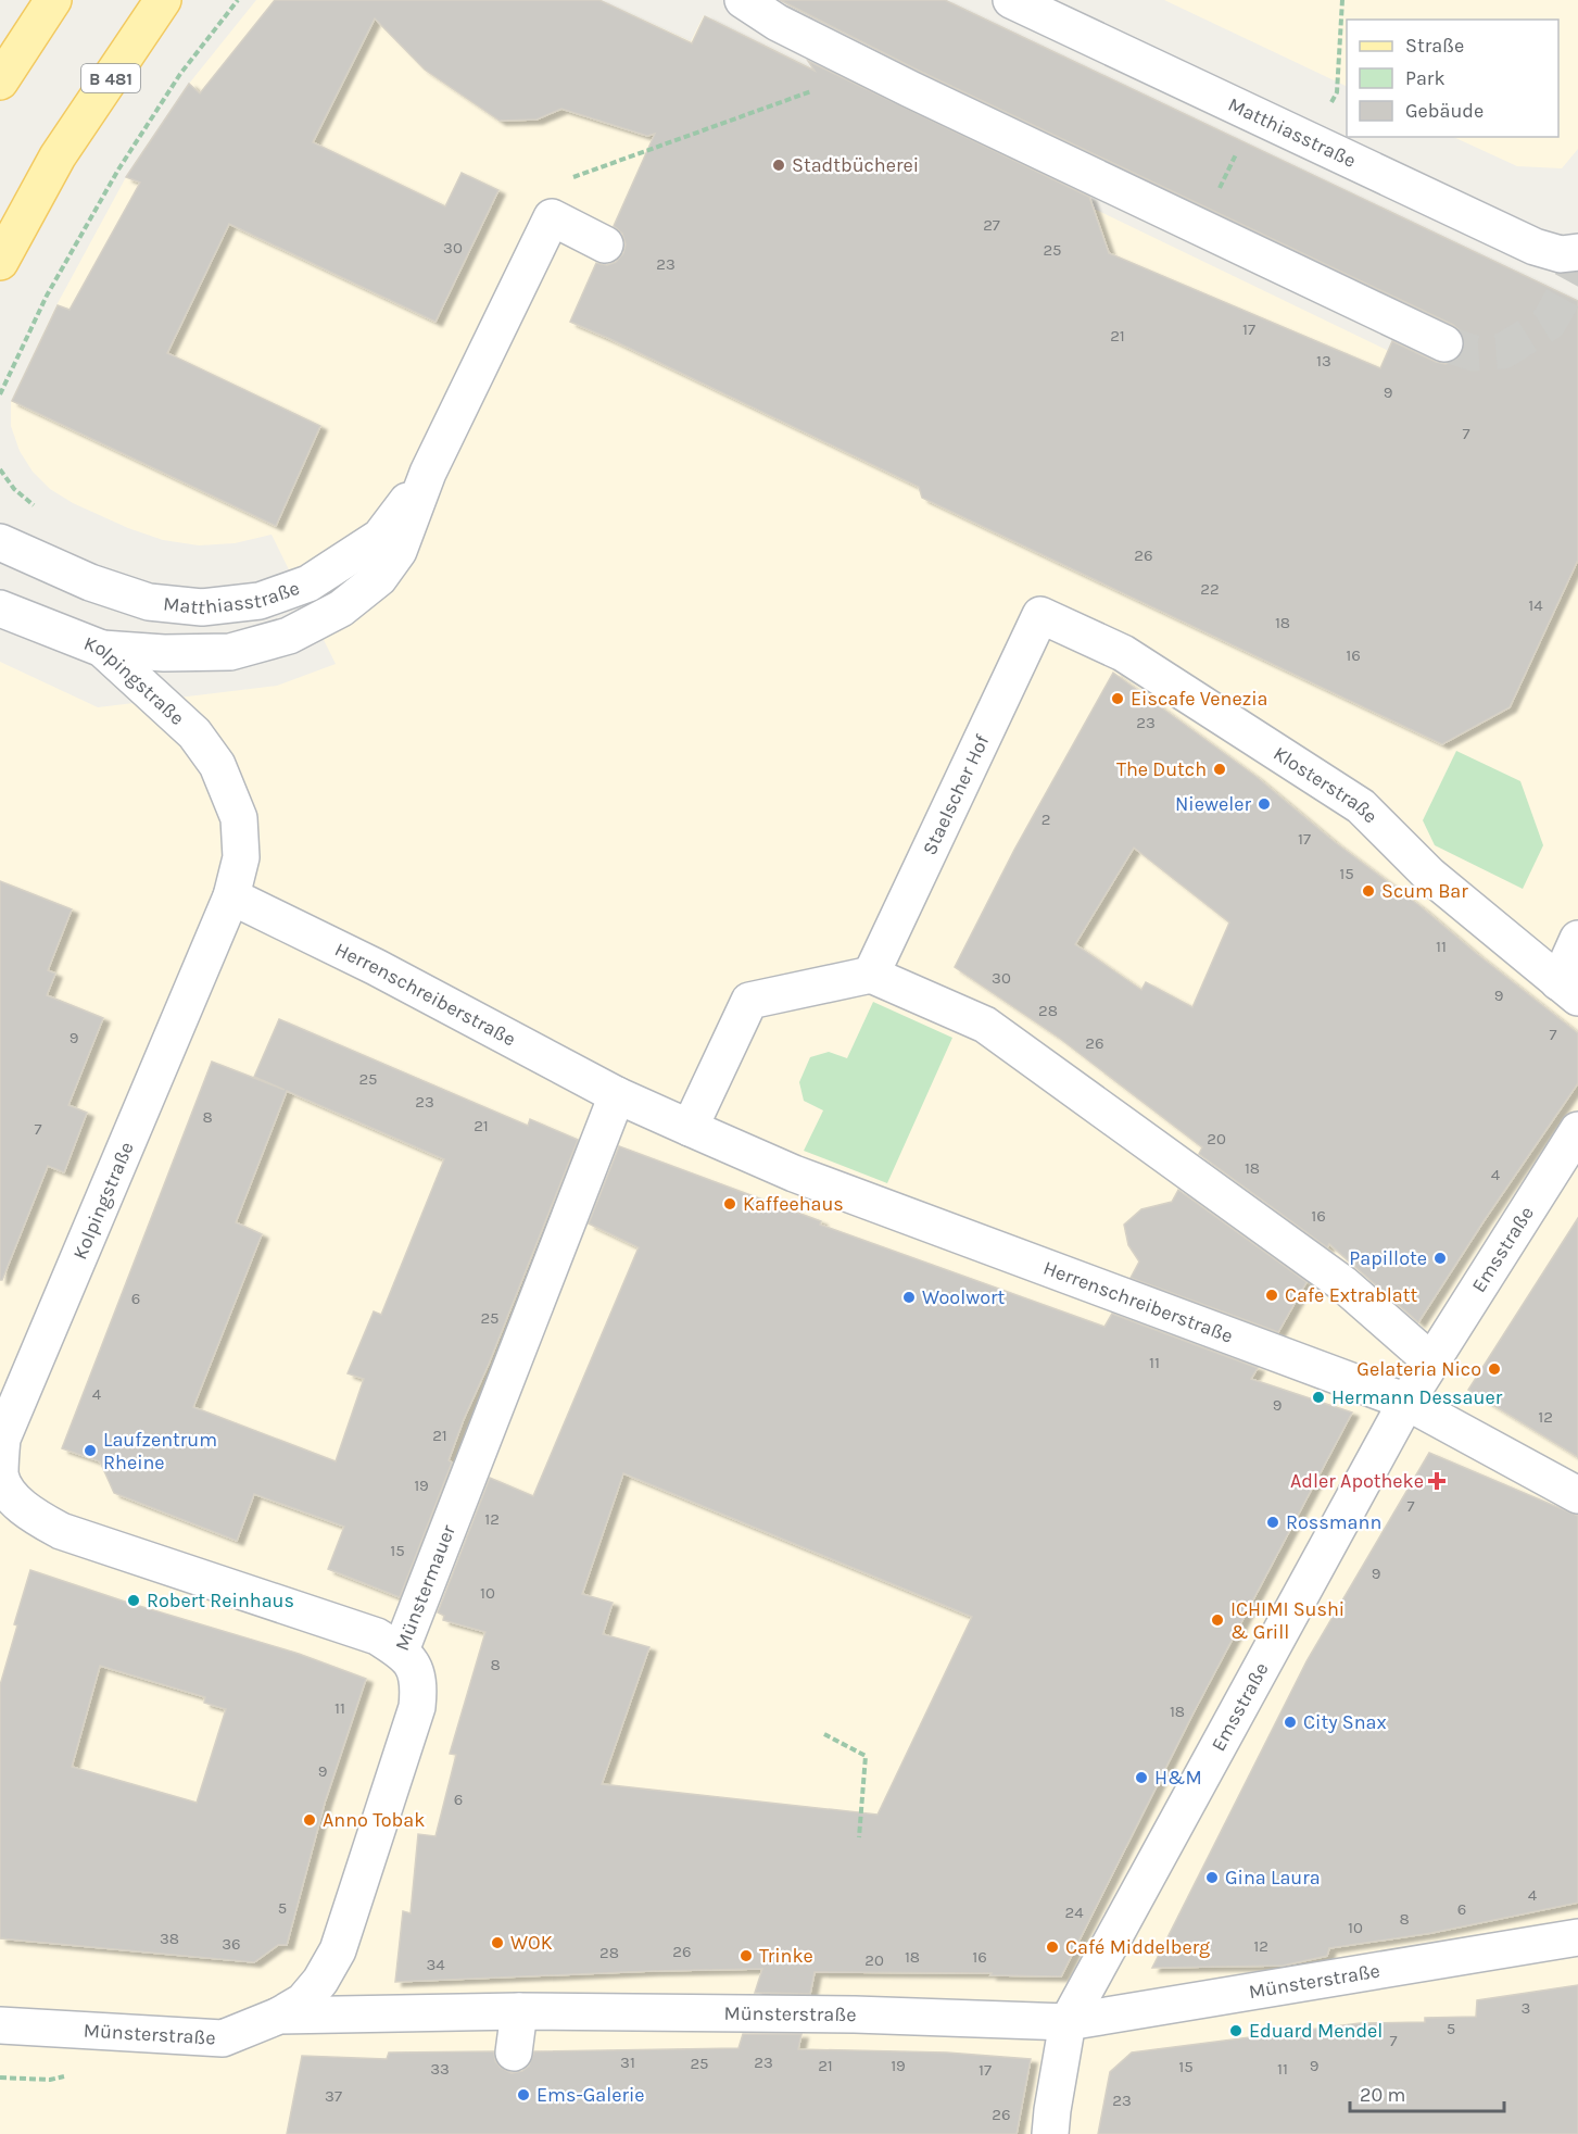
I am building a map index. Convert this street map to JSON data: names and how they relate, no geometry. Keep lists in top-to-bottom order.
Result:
{
  "streets": {
    "main road": ["B 481"],
    "street": [
      "Matthiasstraße",
      "Kolpingstraße",
      "Klosterstraße",
      "Staelscher Hof",
      "Herrenschreiberstraße",
      "Emsstraße",
      "Münstermauer",
      "Münsterstraße"
    ]
  },
  "crossings": [
    ["Matthiasstraße", "Kolpingstraße"],
    ["Kolpingstraße", "Herrenschreiberstraße"],
    ["Kolpingstraße", "Münstermauer"],
    ["Klosterstraße", "Staelscher Hof"],
    ["Herrenschreiberstraße", "Emsstraße"],
    ["Herrenschreiberstraße", "Münstermauer"],
    ["Emsstraße", "Münsterstraße"],
    ["Münstermauer", "Münsterstraße"]
  ],
  "places": {
    "other": [
      "Stadtbücherei",
      "Eiscafe Venezia",
      "The Dutch",
      "Nieweler",
      "Scum Bar",
      "Kaffeehaus",
      "Papillote",
      "Cafe Extrablatt",
      "Woolwort",
      "Gelateria Nico",
      "Hermann Dessauer",
      "Laufzentrum Rheine",
      "Rossmann",
      "Robert Reinhaus",
      "ICHIMI Sushi & Grill",
      "City Snax",
      "H&M",
      "Anno Tobak",
      "Gina Laura",
      "WOK",
      "Café Middelberg",
      "Trinke",
      "Eduard Mendel",
      "Ems-Galerie"
    ],
    "health": ["Adler Apotheke"]
  },
  "house_numbers": [
    "27",
    "30",
    "25",
    "23",
    "17",
    "21",
    "13",
    "9",
    "7",
    "26",
    "22",
    "14",
    "18",
    "16",
    "23",
    "2",
    "17",
    "15",
    "11",
    "30",
    "9",
    "28",
    "7",
    "9",
    "26",
    "25",
    "23",
    "8",
    "21",
    "7",
    "20",
    "18",
    "4",
    "16",
    "6",
    "25",
    "11",
    "4",
    "9",
    "12",
    "21",
    "19",
    "7",
    "12",
    "15",
    "9",
    "10",
    "8",
    "11",
    "18",
    "9",
    "6",
    "4",
    "5",
    "6",
    "24",
    "8",
    "10",
    "38",
    "36",
    "12",
    "26",
    "28",
    "18",
    "16",
    "20",
    "34",
    "3",
    "5",
    "7",
    "31",
    "23",
    "25",
    "21",
    "19",
    "9",
    "15",
    "33",
    "11",
    "17",
    "37",
    "23",
    "26"
  ],
  "legend": ["Straße", "Park", "Gebäude"],
  "scale_bar": "20 m"
}
